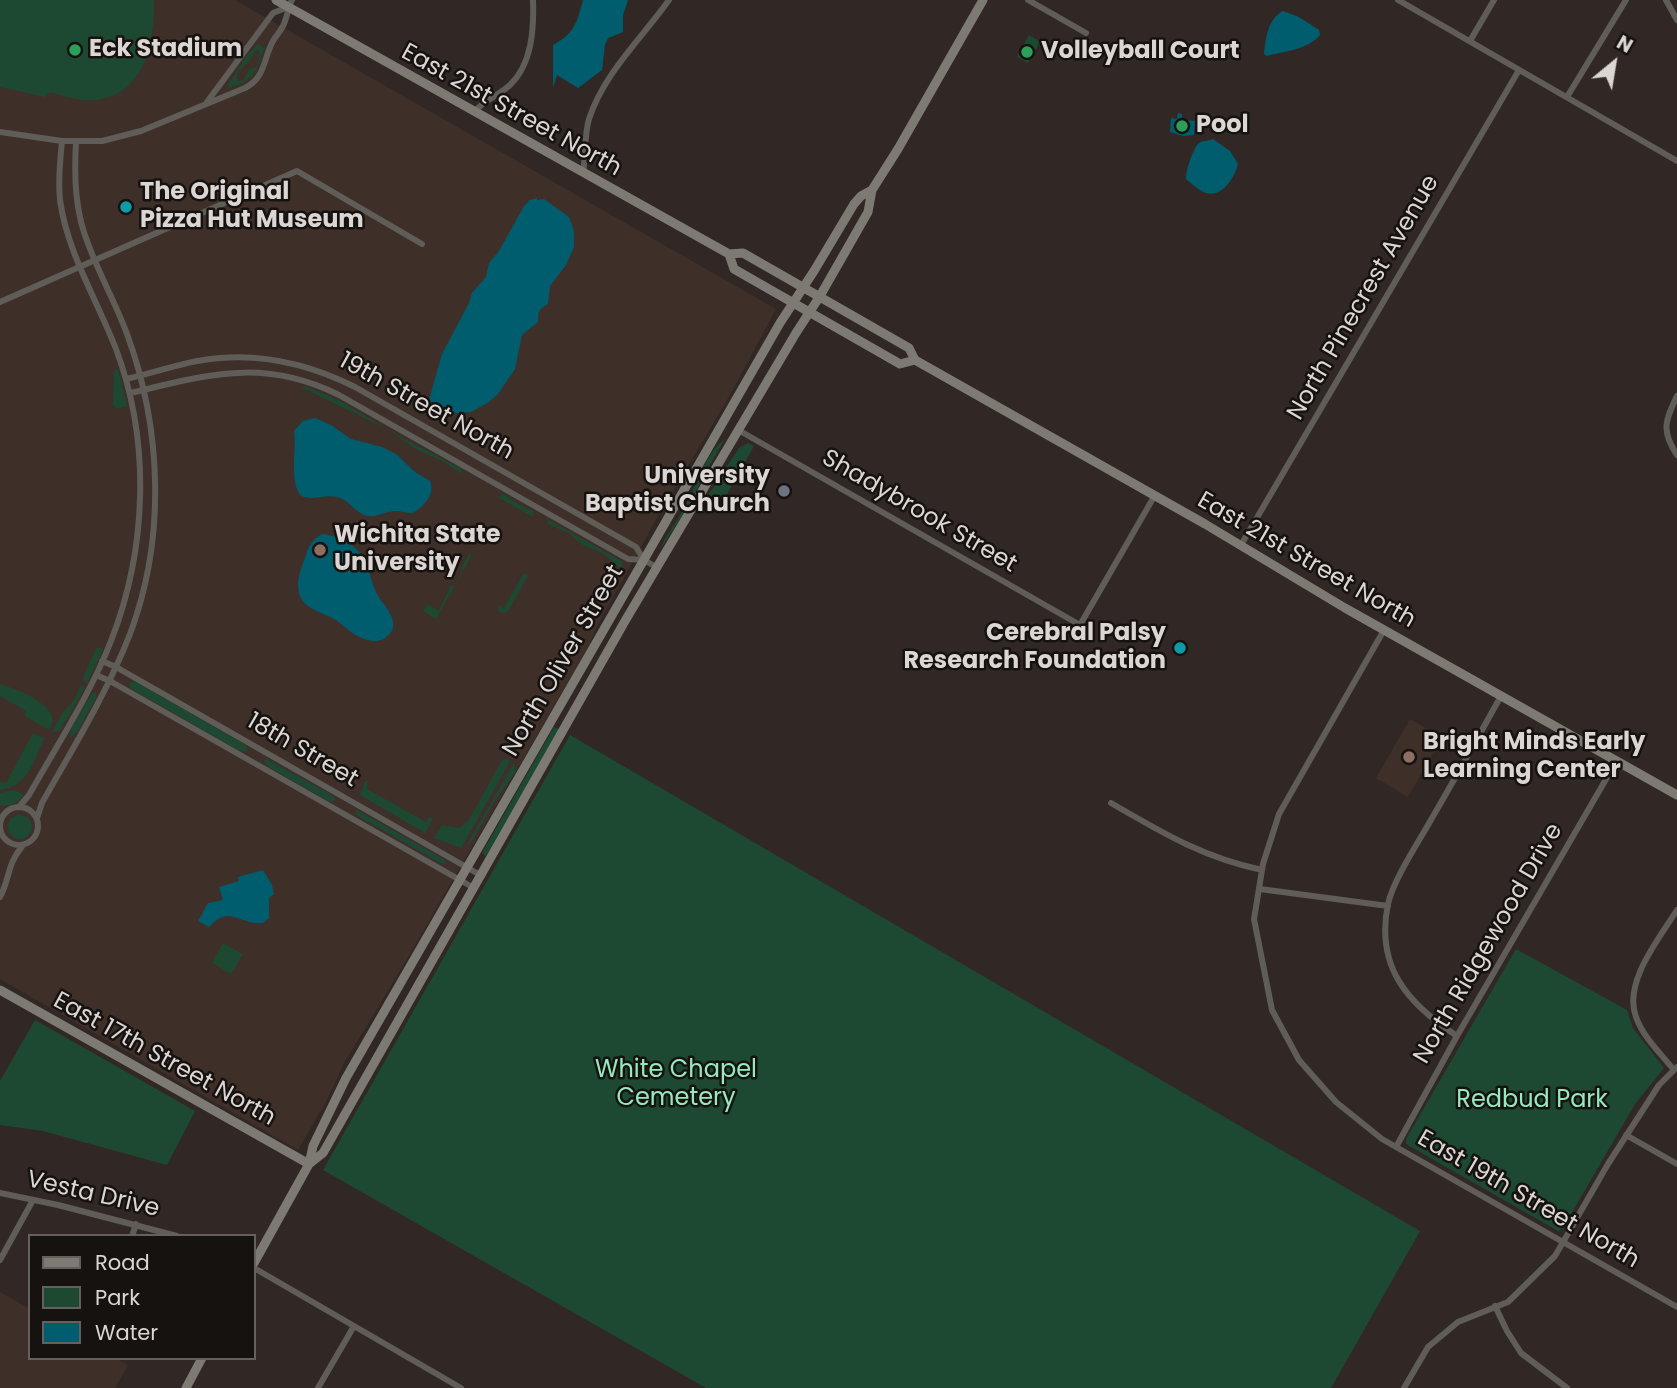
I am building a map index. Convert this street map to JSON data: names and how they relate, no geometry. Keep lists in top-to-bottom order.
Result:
{
  "streets": {
    "main road": ["East 21st Street North", "North Oliver Street", "East 17th Street North"],
    "street": [
      "North Pinecrest Avenue",
      "19th Street North",
      "Shadybrook Street",
      "18th Street",
      "North Ridgewood Drive",
      "Vesta Drive",
      "East 19th Street North"
    ]
  },
  "crossings": [
    ["East 21st Street North", "North Pinecrest Avenue"],
    ["East 21st Street North", "Shadybrook Street"],
    ["East 21st Street North", "North Oliver Street"],
    ["East 21st Street North", "North Ridgewood Drive"],
    ["East 21st Street North", "East 19th Street North"],
    ["19th Street North", "North Oliver Street"],
    ["Shadybrook Street", "North Oliver Street"],
    ["North Oliver Street", "18th Street"],
    ["North Oliver Street", "East 17th Street North"],
    ["North Ridgewood Drive", "East 19th Street North"]
  ],
  "parks": ["White Chapel Cemetery", "Redbud Park"],
  "places": [
    "Eck Stadium",
    "Volleyball Court",
    "Pool",
    "The Original Pizza Hut Museum",
    "University Baptist Church",
    "Wichita State University",
    "Cerebral Palsy Research Foundation",
    "Bright Minds Early Learning Center"
  ],
  "legend": ["Road", "Park", "Water"],
  "north": "top right"
}
